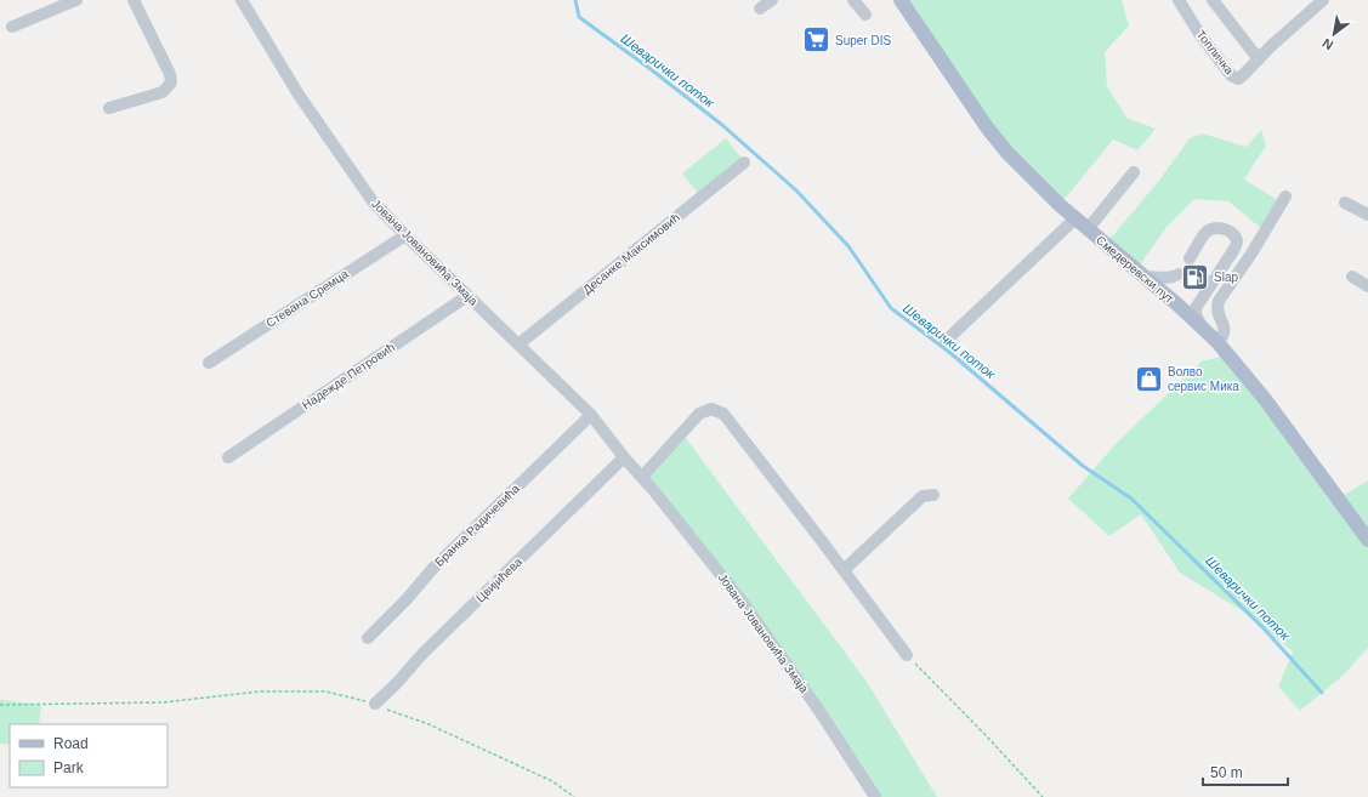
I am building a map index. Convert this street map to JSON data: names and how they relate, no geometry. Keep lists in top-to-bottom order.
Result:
{
  "streets": {
    "main road": ["Смедеревски пут"],
    "street": [
      "Топличка",
      "Јована Јовановића Змаја",
      "Десанке Максимовић",
      "Стевана Сремца",
      "Надежде Петровић",
      "Бранка Радичевића",
      "Цвијићева"
    ]
  },
  "crossings": [
    ["Јована Јовановића Змаја", "Десанке Максимовић"],
    ["Јована Јовановића Змаја", "Стевана Сремца"],
    ["Јована Јовановића Змаја", "Надежде Петровић"],
    ["Јована Јовановића Змаја", "Бранка Радичевића"],
    ["Јована Јовановића Змаја", "Цвијићева"]
  ],
  "water": ["Шеварички поток"],
  "places": {
    "supermarket": ["Super DIS"],
    "fuel station": ["Slap"],
    "shop": ["Волво сервис Мика"]
  },
  "legend": ["Road", "Park"],
  "scale_bar": "50 m",
  "north": "bottom left"
}
